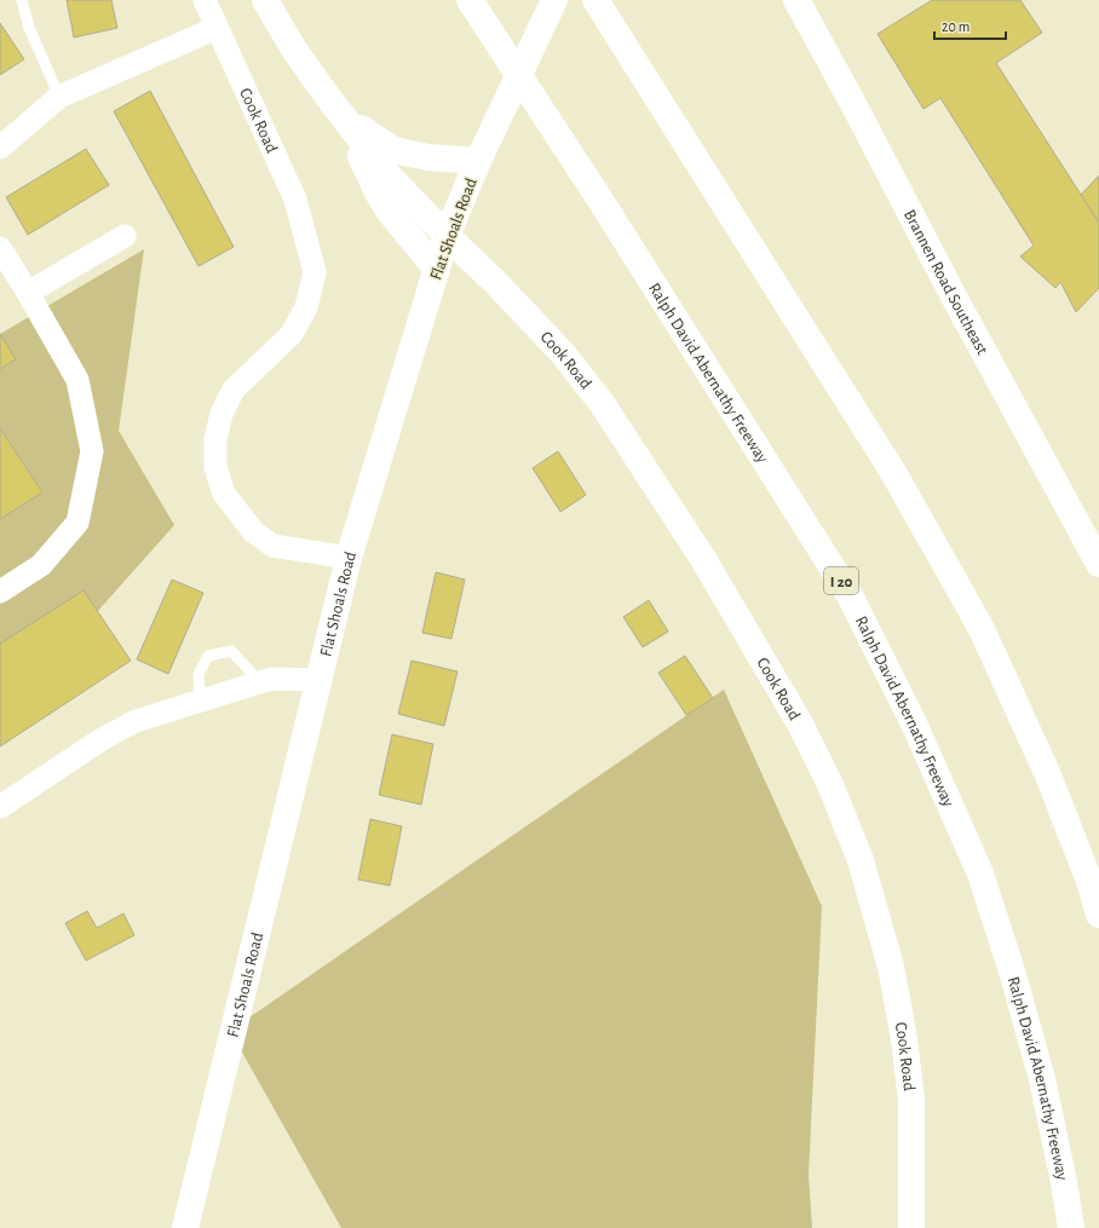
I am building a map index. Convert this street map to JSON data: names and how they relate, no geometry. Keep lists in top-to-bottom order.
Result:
{
  "streets": {
    "main road": [
      "Cook Road",
      "Flat Shoals Road",
      "Brannen Road Southeast",
      "Ralph David Abernathy Freeway",
      "I 20"
    ]
  },
  "crossings": [
    ["Cook Road", "Flat Shoals Road"]
  ],
  "scale_bar": "20 m"
}
